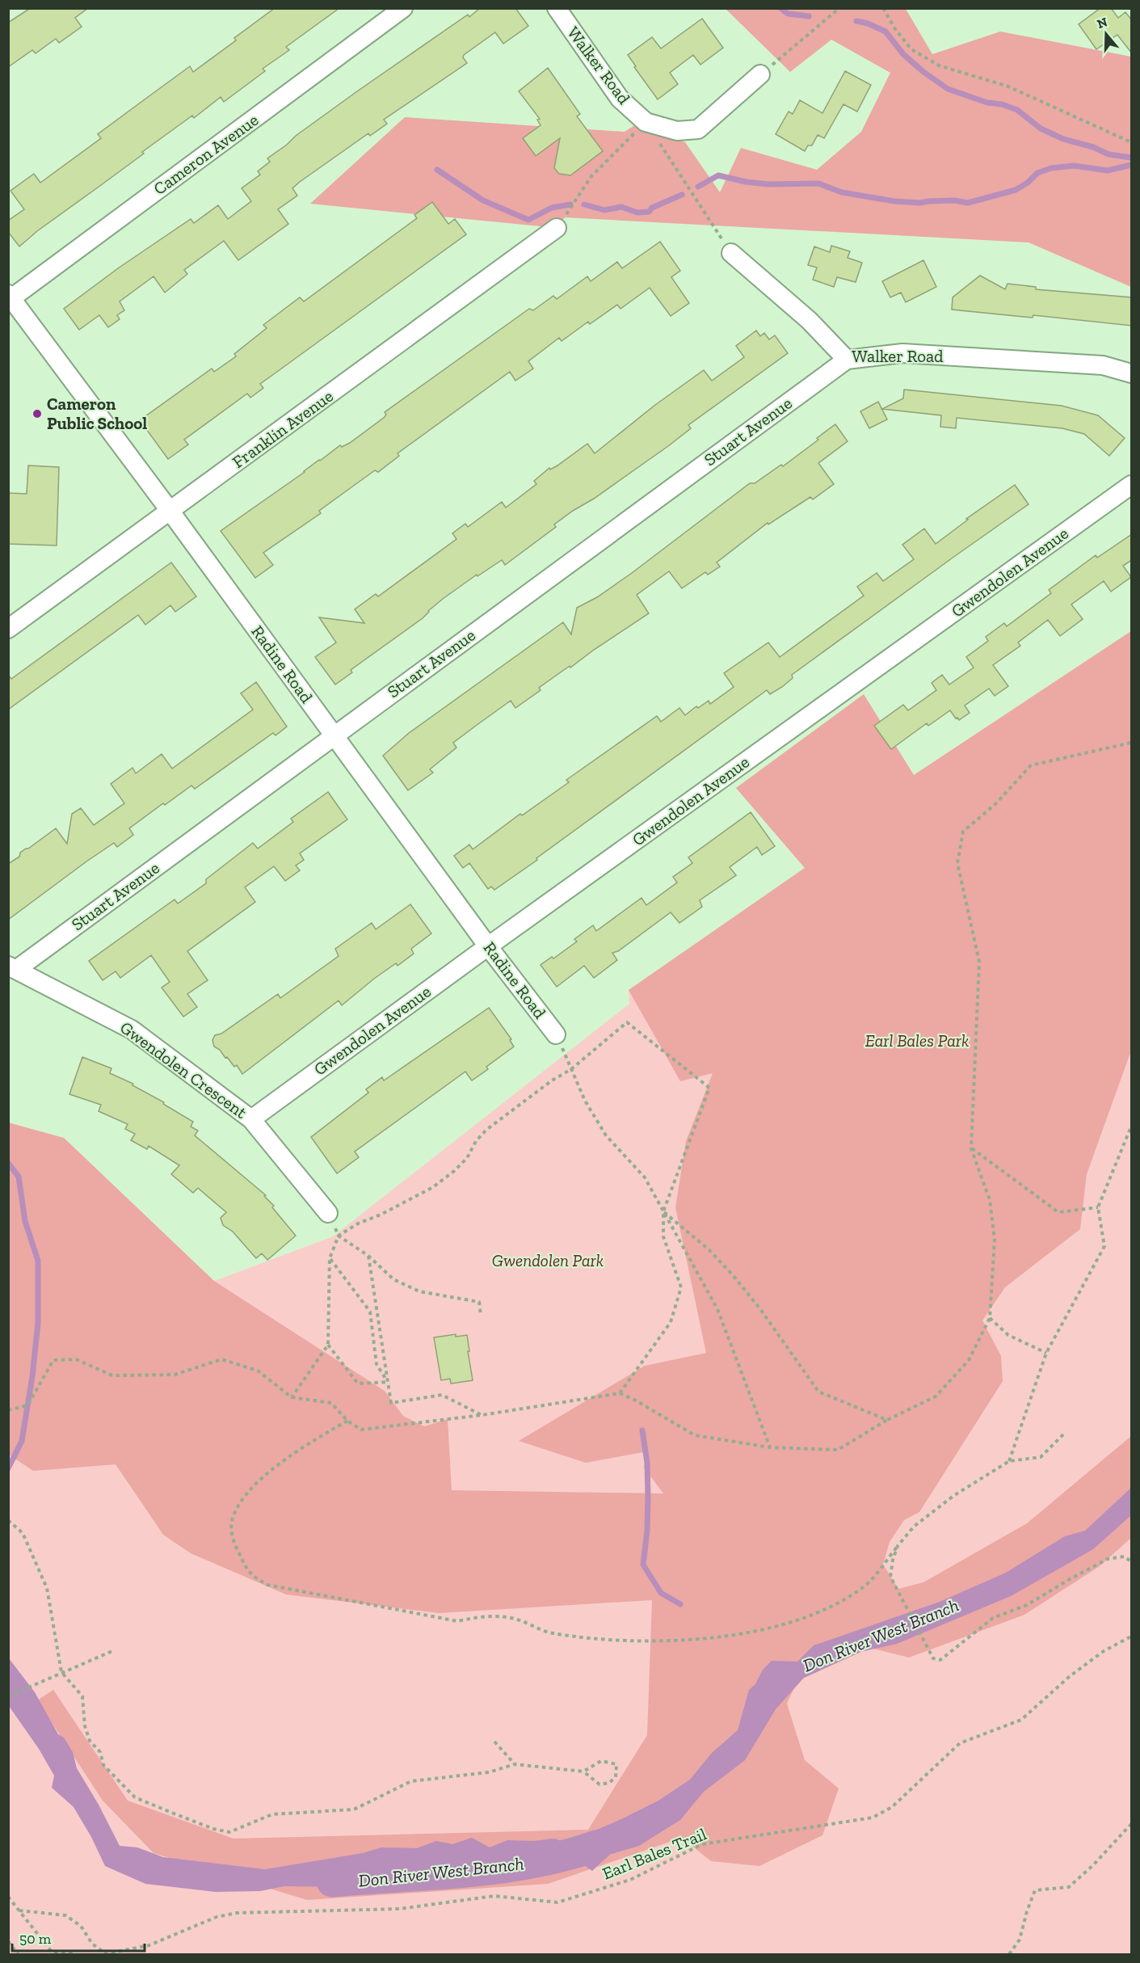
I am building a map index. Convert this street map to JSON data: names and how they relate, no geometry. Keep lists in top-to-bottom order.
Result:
{
  "streets": {
    "street": [
      "Walker Road",
      "Cameron Avenue",
      "Franklin Avenue",
      "Stuart Avenue",
      "Gwendolen Avenue",
      "Radine Road",
      "Gwendolen Crescent"
    ],
    "path": ["Earl Bales Trail"]
  },
  "crossings": [
    ["Walker Road", "Stuart Avenue"],
    ["Cameron Avenue", "Radine Road"],
    ["Franklin Avenue", "Radine Road"],
    ["Stuart Avenue", "Radine Road"],
    ["Stuart Avenue", "Gwendolen Crescent"],
    ["Gwendolen Avenue", "Radine Road"],
    ["Gwendolen Avenue", "Gwendolen Crescent"]
  ],
  "water": ["Don River West Branch"],
  "parks": ["Earl Bales Park", "Gwendolen Park"],
  "places": ["Cameron Public School"],
  "scale_bar": "50 m",
  "north": "top"
}
